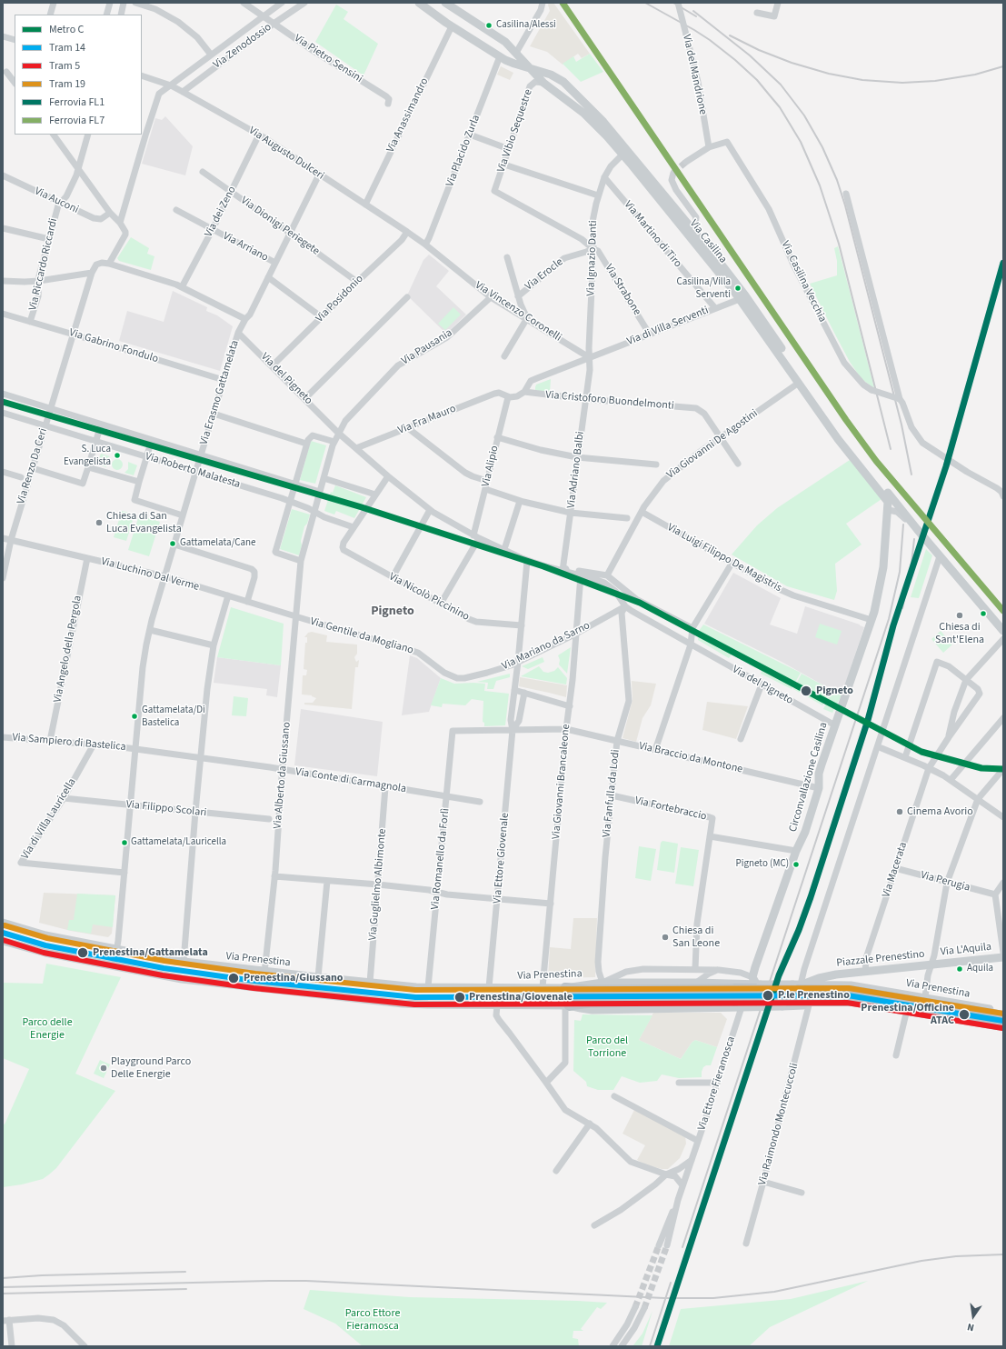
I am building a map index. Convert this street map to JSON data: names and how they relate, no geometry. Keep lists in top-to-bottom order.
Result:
{
  "streets": {
    "main road": [
      "Via Casilina",
      "Circonvallazione Casilina",
      "Via L'Aquila",
      "Piazzale Prenestino",
      "Via Prenestina"
    ],
    "street": [
      "Via Zenodossio",
      "Via Pietro Sensini",
      "Via del Mandrione",
      "Via Anassimandro",
      "Via Vibio Sequestre",
      "Via Placido Zurla",
      "Via Augusto Dulceri",
      "Via Auconi",
      "Via dei Zeno",
      "Via Dionigi Periegete",
      "Via Martino di Tiro",
      "Via Arriano",
      "Via Ignazio Danti",
      "Via Riccardo Riccardi",
      "Via Erocle",
      "Via Casilina Vecchia",
      "Via Strabone",
      "Via Posidonio",
      "Via Vincenzo Coronelli",
      "Via di Villa Serventi",
      "Via Gabrino Fondulo",
      "Via Pausania",
      "Via del Pigneto",
      "Via Erasmo Gattamelata",
      "Via Cristoforo Buondelmonti",
      "Via Fra Mauro",
      "Via Giovanni De Agostini",
      "Via Renzo Da Ceri",
      "Via Alipio",
      "Via Adriano Balbi",
      "Via Roberto Malatesta",
      "Via Luigi Filippo De Magistris",
      "Via Luchino Dal Verme",
      "Via Nicolò Piccinino",
      "Via Gentile da Mogliano",
      "Via Mariano da Sarno",
      "Via Angelo della Pergola",
      "Via Sampiero di Bastelica",
      "Via Braccio da Montone",
      "Via Alberto da Giussano",
      "Via Conte di Carmagnola",
      "Via Giovanni Brancaleone",
      "Via Fanfulla da Lodi",
      "Via Filippo Scolari",
      "Via Fortebraccio",
      "Via di Villa Lauricella",
      "Via Ettore Giovenale",
      "Via Romanello da Forlì",
      "Via Macerata",
      "Via Perugia",
      "Via Guglielmo Albimonte",
      "Via Ettore Fieramosca",
      "Via Raimondo Montecuccoli"
    ]
  },
  "crossings": [
    ["Via Zenodossio", "Via Pietro Sensini"],
    ["Via Zenodossio", "Via Augusto Dulceri"],
    ["Via del Mandrione", "Via Casilina Vecchia"],
    ["Via Anassimandro", "Via Augusto Dulceri"],
    ["Via Anassimandro", "Via Casilina"],
    ["Via Vibio Sequestre", "Via Casilina"],
    ["Via Vibio Sequestre", "Via Strabone"],
    ["Via Placido Zurla", "Via Augusto Dulceri"],
    ["Via Placido Zurla", "Via Casilina"],
    ["Via Placido Zurla", "Via Vincenzo Coronelli"],
    ["Via Augusto Dulceri", "Via dei Zeno"],
    ["Via Augusto Dulceri", "Via Posidonio"],
    ["Via Augusto Dulceri", "Via Vincenzo Coronelli"],
    ["Via Auconi", "Via Riccardo Riccardi"],
    ["Via dei Zeno", "Via Dionigi Periegete"],
    ["Via dei Zeno", "Via Arriano"],
    ["Via Dionigi Periegete", "Via Posidonio"],
    ["Via Martino di Tiro", "Via Ignazio Danti"],
    ["Via Martino di Tiro", "Via di Villa Serventi"],
    ["Via Casilina", "Via Ignazio Danti"],
    ["Via Casilina", "Via di Villa Serventi"],
    ["Via Casilina", "Via Giovanni De Agostini"],
    ["Via Casilina", "Circonvallazione Casilina"],
    ["Via Ignazio Danti", "Via Erocle"],
    ["Via Ignazio Danti", "Via Strabone"],
    ["Via Ignazio Danti", "Via Vincenzo Coronelli"],
    ["Via Ignazio Danti", "Via di Villa Serventi"],
    ["Via Ignazio Danti", "Via Adriano Balbi"],
    ["Via Riccardo Riccardi", "Via Gabrino Fondulo"],
    ["Via Erocle", "Via Strabone"],
    ["Via Strabone", "Via di Villa Serventi"],
    ["Via Posidonio", "Via del Pigneto"],
    ["Via Vincenzo Coronelli", "Via di Villa Serventi"],
    ["Via Vincenzo Coronelli", "Via Pausania"],
    ["Via Vincenzo Coronelli", "Via Adriano Balbi"],
    ["Via di Villa Serventi", "Via Cristoforo Buondelmonti"],
    ["Via di Villa Serventi", "Via Adriano Balbi"],
    ["Via Gabrino Fondulo", "Via Erasmo Gattamelata"],
    ["Via Gabrino Fondulo", "Via Renzo Da Ceri"],
    ["Via Pausania", "Via del Pigneto"],
    ["Via Pausania", "Via Roberto Malatesta"],
    ["Via Pausania", "Via Alberto da Giussano"],
    ["Via del Pigneto", "Via Erasmo Gattamelata"],
    ["Via del Pigneto", "Via Fra Mauro"],
    ["Via del Pigneto", "Via Giovanni De Agostini"],
    ["Via del Pigneto", "Via Alipio"],
    ["Via del Pigneto", "Via Adriano Balbi"],
    ["Via del Pigneto", "Via Mariano da Sarno"],
    ["Via del Pigneto", "Circonvallazione Casilina"],
    ["Via del Pigneto", "Via Giovanni Brancaleone"],
    ["Via del Pigneto", "Via Fanfulla da Lodi"],
    ["Via del Pigneto", "Via Ettore Giovenale"],
    ["Via Erasmo Gattamelata", "Via Roberto Malatesta"],
    ["Via Erasmo Gattamelata", "Via Luchino Dal Verme"],
    ["Via Erasmo Gattamelata", "Via Sampiero di Bastelica"],
    ["Via Erasmo Gattamelata", "Via Conte di Carmagnola"],
    ["Via Erasmo Gattamelata", "Via Filippo Scolari"],
    ["Via Erasmo Gattamelata", "Via di Villa Lauricella"],
    ["Via Erasmo Gattamelata", "Via Prenestina"],
    ["Via Cristoforo Buondelmonti", "Via Giovanni De Agostini"],
    ["Via Cristoforo Buondelmonti", "Via Adriano Balbi"],
    ["Via Fra Mauro", "Via Alipio"],
    ["Via Giovanni De Agostini", "Via Luigi Filippo De Magistris"],
    ["Via Renzo Da Ceri", "Via Roberto Malatesta"],
    ["Via Renzo Da Ceri", "Via Luchino Dal Verme"],
    ["Via Alipio", "Via Nicolò Piccinino"],
    ["Via Roberto Malatesta", "Via Nicolò Piccinino"],
    ["Via Roberto Malatesta", "Via Alberto da Giussano"],
    ["Via Luigi Filippo De Magistris", "Circonvallazione Casilina"],
    ["Via Luchino Dal Verme", "Via Gentile da Mogliano"],
    ["Via Luchino Dal Verme", "Via Angelo della Pergola"],
    ["Via Luchino Dal Verme", "Via Alberto da Giussano"],
    ["Via Nicolò Piccinino", "Via Ettore Giovenale"],
    ["Via Gentile da Mogliano", "Via Mariano da Sarno"],
    ["Via Gentile da Mogliano", "Via Alberto da Giussano"],
    ["Via Mariano da Sarno", "Via Giovanni Brancaleone"],
    ["Via Mariano da Sarno", "Via Fanfulla da Lodi"],
    ["Via Mariano da Sarno", "Via Ettore Giovenale"],
    ["Via Angelo della Pergola", "Via Sampiero di Bastelica"],
    ["Via Sampiero di Bastelica", "Via Conte di Carmagnola"],
    ["Via Sampiero di Bastelica", "Via di Villa Lauricella"],
    ["Via Braccio da Montone", "Circonvallazione Casilina"],
    ["Via Braccio da Montone", "Via Giovanni Brancaleone"],
    ["Via Braccio da Montone", "Via Fanfulla da Lodi"],
    ["Via Braccio da Montone", "Via Ettore Giovenale"],
    ["Via Braccio da Montone", "Via Romanello da Forlì"],
    ["Via Alberto da Giussano", "Via Conte di Carmagnola"],
    ["Via Alberto da Giussano", "Via Prenestina"],
    ["Circonvallazione Casilina", "Via Fortebraccio"],
    ["Circonvallazione Casilina", "Via Prenestina"],
    ["Via Conte di Carmagnola", "Via Romanello da Forlì"],
    ["Via Conte di Carmagnola", "Via Guglielmo Albimonte"],
    ["Via Giovanni Brancaleone", "Via Prenestina"],
    ["Via Fanfulla da Lodi", "Via Fortebraccio"],
    ["Via Fanfulla da Lodi", "Via Prenestina"],
    ["Via Filippo Scolari", "Via di Villa Lauricella"],
    ["Via Ettore Giovenale", "Via Prenestina"],
    ["Via Romanello da Forlì", "Via Prenestina"],
    ["Via Macerata", "Via Perugia"],
    ["Via Macerata", "Piazzale Prenestino"],
    ["Via Guglielmo Albimonte", "Via Prenestina"],
    ["Via L'Aquila", "Piazzale Prenestino"],
    ["Piazzale Prenestino", "Via Prenestina"]
  ],
  "districts": ["Pigneto"],
  "parks": ["Parco delle Energie", "Parco del Torrione", "Parco Ettore Fieramosca"],
  "places": [
    "Casilina/Alessi",
    "Casilina/Villa Serventi",
    "S. Luca Evangelista",
    "Chiesa di San Luca Evangelista",
    "Gattamelata/Cane",
    "Chiesa di Sant'Elena",
    "Pigneto",
    "Gattamelata/Di Bastelica",
    "Cinema Avorio",
    "Gattamelata/Lauricella",
    "Pigneto (MC)",
    "Chiesa di San Leone",
    "Prenestina/Gattamelata",
    "Aquila",
    "Prenestina/Giussano",
    "P.le Prenestino",
    "Prenestina/Giovenale",
    "Prenestina/Officine ATAC",
    "Playground Parco Delle Energie"
  ],
  "lines": [
    "rail line FL7",
    "rail line FL1",
    "metro line C",
    "tram line 19",
    "tram line 14",
    "tram line 5"
  ],
  "legend": [
    "Metro C",
    "Tram 14",
    "Tram 5",
    "Tram 19",
    "Ferrovia FL1",
    "Ferrovia FL7"
  ],
  "north": "bottom"
}
